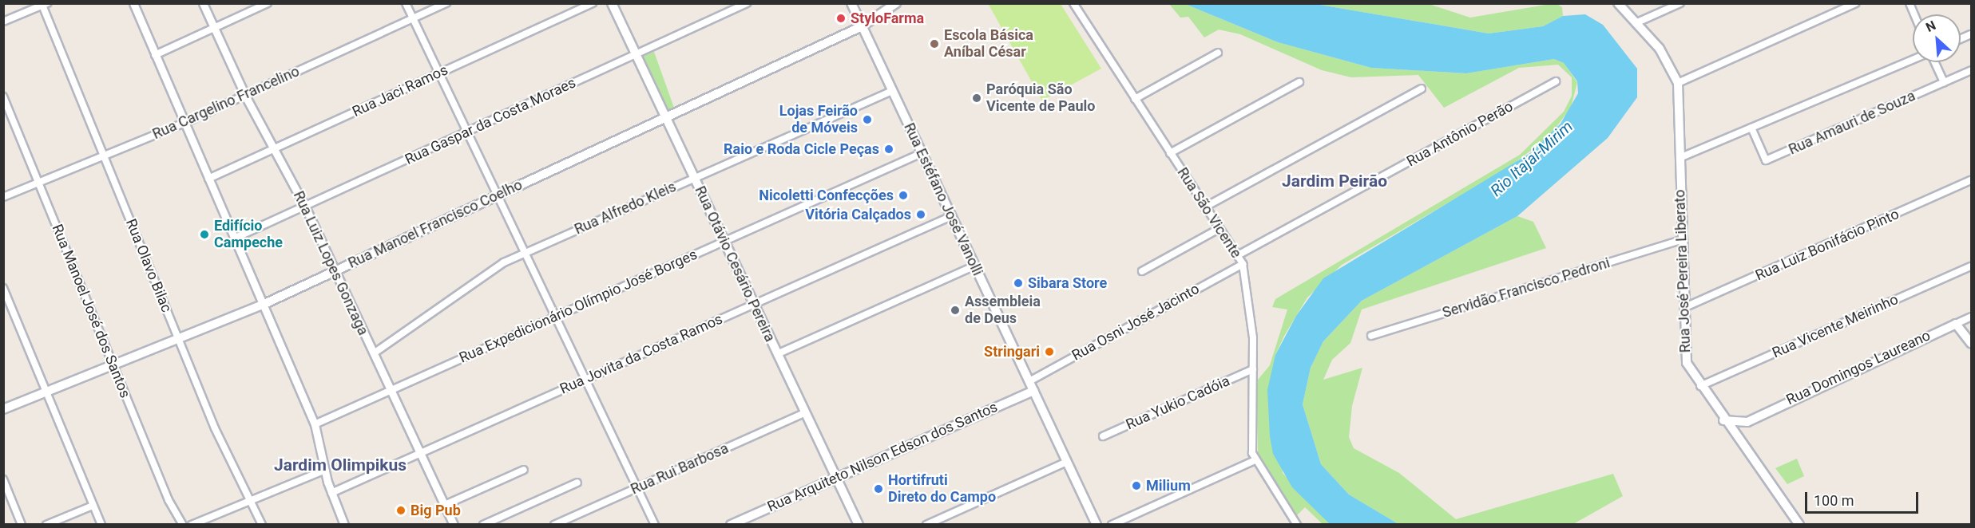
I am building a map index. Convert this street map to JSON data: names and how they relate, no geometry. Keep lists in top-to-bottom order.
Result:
{
  "streets": {
    "main road": [
      "Rua Estéfano José Vanolli",
      "Rua Manoel Francisco Coelho",
      "Rua Otávio Cesário Pereira",
      "Rua José Pereira Liberato",
      "Rua Domingos Laureano",
      "Rua Arquiteto Nilson Edson dos Santos"
    ],
    "street": [
      "Rua Jaci Ramos",
      "Rua Cargelino Francelino",
      "Rua Gaspar da Costa Moraes",
      "Rua Amauri de Souza",
      "Rua Antônio Perão",
      "Rua Alfredo Kleis",
      "Rua São Vicente",
      "Rua Luiz Bonifácio Pinto",
      "Rua Luiz Lopes Gonzaga",
      "Rua Olavo Bilac",
      "Servidão Francisco Pedroni",
      "Rua Expedicionário Olímpio José Borges",
      "Rua Manoel José dos Santos",
      "Rua Osni José Jacinto",
      "Rua Vicente Meirinho",
      "Rua Jovita da Costa Ramos",
      "Rua Yukio Cadóia",
      "Rua Rui Barbosa"
    ]
  },
  "crossings": [
    ["Rua Jaci Ramos", "Rua Luiz Lopes Gonzaga"],
    ["Rua Cargelino Francelino", "Rua Luiz Lopes Gonzaga"],
    ["Rua Cargelino Francelino", "Rua Olavo Bilac"],
    ["Rua Cargelino Francelino", "Rua Manoel José dos Santos"],
    ["Rua Gaspar da Costa Moraes", "Rua Luiz Lopes Gonzaga"],
    ["Rua Gaspar da Costa Moraes", "Rua Otávio Cesário Pereira"],
    ["Rua Antônio Perão", "Rua São Vicente"],
    ["Rua Estéfano José Vanolli", "Rua Alfredo Kleis"],
    ["Rua Estéfano José Vanolli", "Rua Manoel Francisco Coelho"],
    ["Rua Estéfano José Vanolli", "Rua Expedicionário Olímpio José Borges"],
    ["Rua Estéfano José Vanolli", "Rua Osni José Jacinto"],
    ["Rua Estéfano José Vanolli", "Rua Jovita da Costa Ramos"],
    ["Rua Estéfano José Vanolli", "Rua Arquiteto Nilson Edson dos Santos"],
    ["Rua Alfredo Kleis", "Rua Luiz Lopes Gonzaga"],
    ["Rua Alfredo Kleis", "Rua Otávio Cesário Pereira"],
    ["Rua São Vicente", "Rua Osni José Jacinto"],
    ["Rua São Vicente", "Rua Yukio Cadóia"],
    ["Rua Manoel Francisco Coelho", "Rua Luiz Lopes Gonzaga"],
    ["Rua Manoel Francisco Coelho", "Rua Otávio Cesário Pereira"],
    ["Rua Manoel Francisco Coelho", "Rua Olavo Bilac"],
    ["Rua Manoel Francisco Coelho", "Rua Manoel José dos Santos"],
    ["Rua Luiz Bonifácio Pinto", "Rua José Pereira Liberato"],
    ["Rua Luiz Lopes Gonzaga", "Rua Expedicionário Olímpio José Borges"],
    ["Rua Luiz Lopes Gonzaga", "Rua Jovita da Costa Ramos"],
    ["Rua Otávio Cesário Pereira", "Rua Expedicionário Olímpio José Borges"],
    ["Rua Otávio Cesário Pereira", "Rua Jovita da Costa Ramos"],
    ["Rua Otávio Cesário Pereira", "Rua Arquiteto Nilson Edson dos Santos"],
    ["Rua Otávio Cesário Pereira", "Rua Rui Barbosa"],
    ["Rua José Pereira Liberato", "Servidão Francisco Pedroni"],
    ["Rua José Pereira Liberato", "Rua Vicente Meirinho"],
    ["Rua José Pereira Liberato", "Rua Domingos Laureano"]
  ],
  "districts": ["Jardim Peirão", "Jardim Olimpikus"],
  "water": ["Rio Itajaí-Mirim"],
  "places": [
    "StyloFarma",
    "Escola Básica Aníbal César",
    "Paróquia São Vicente de Paulo",
    "Lojas Feirão de Móveis",
    "Raio e Roda Cicle Peças",
    "Nicoletti Confecções",
    "Vitória Calçados",
    "Edifício Campeche",
    "Sibara Store",
    "Assembleia de Deus",
    "Stringari",
    "Milium",
    "Hortifruti Direto do Campo",
    "Big Pub"
  ],
  "scale_bar": "100 m",
  "north": "top left"
}
